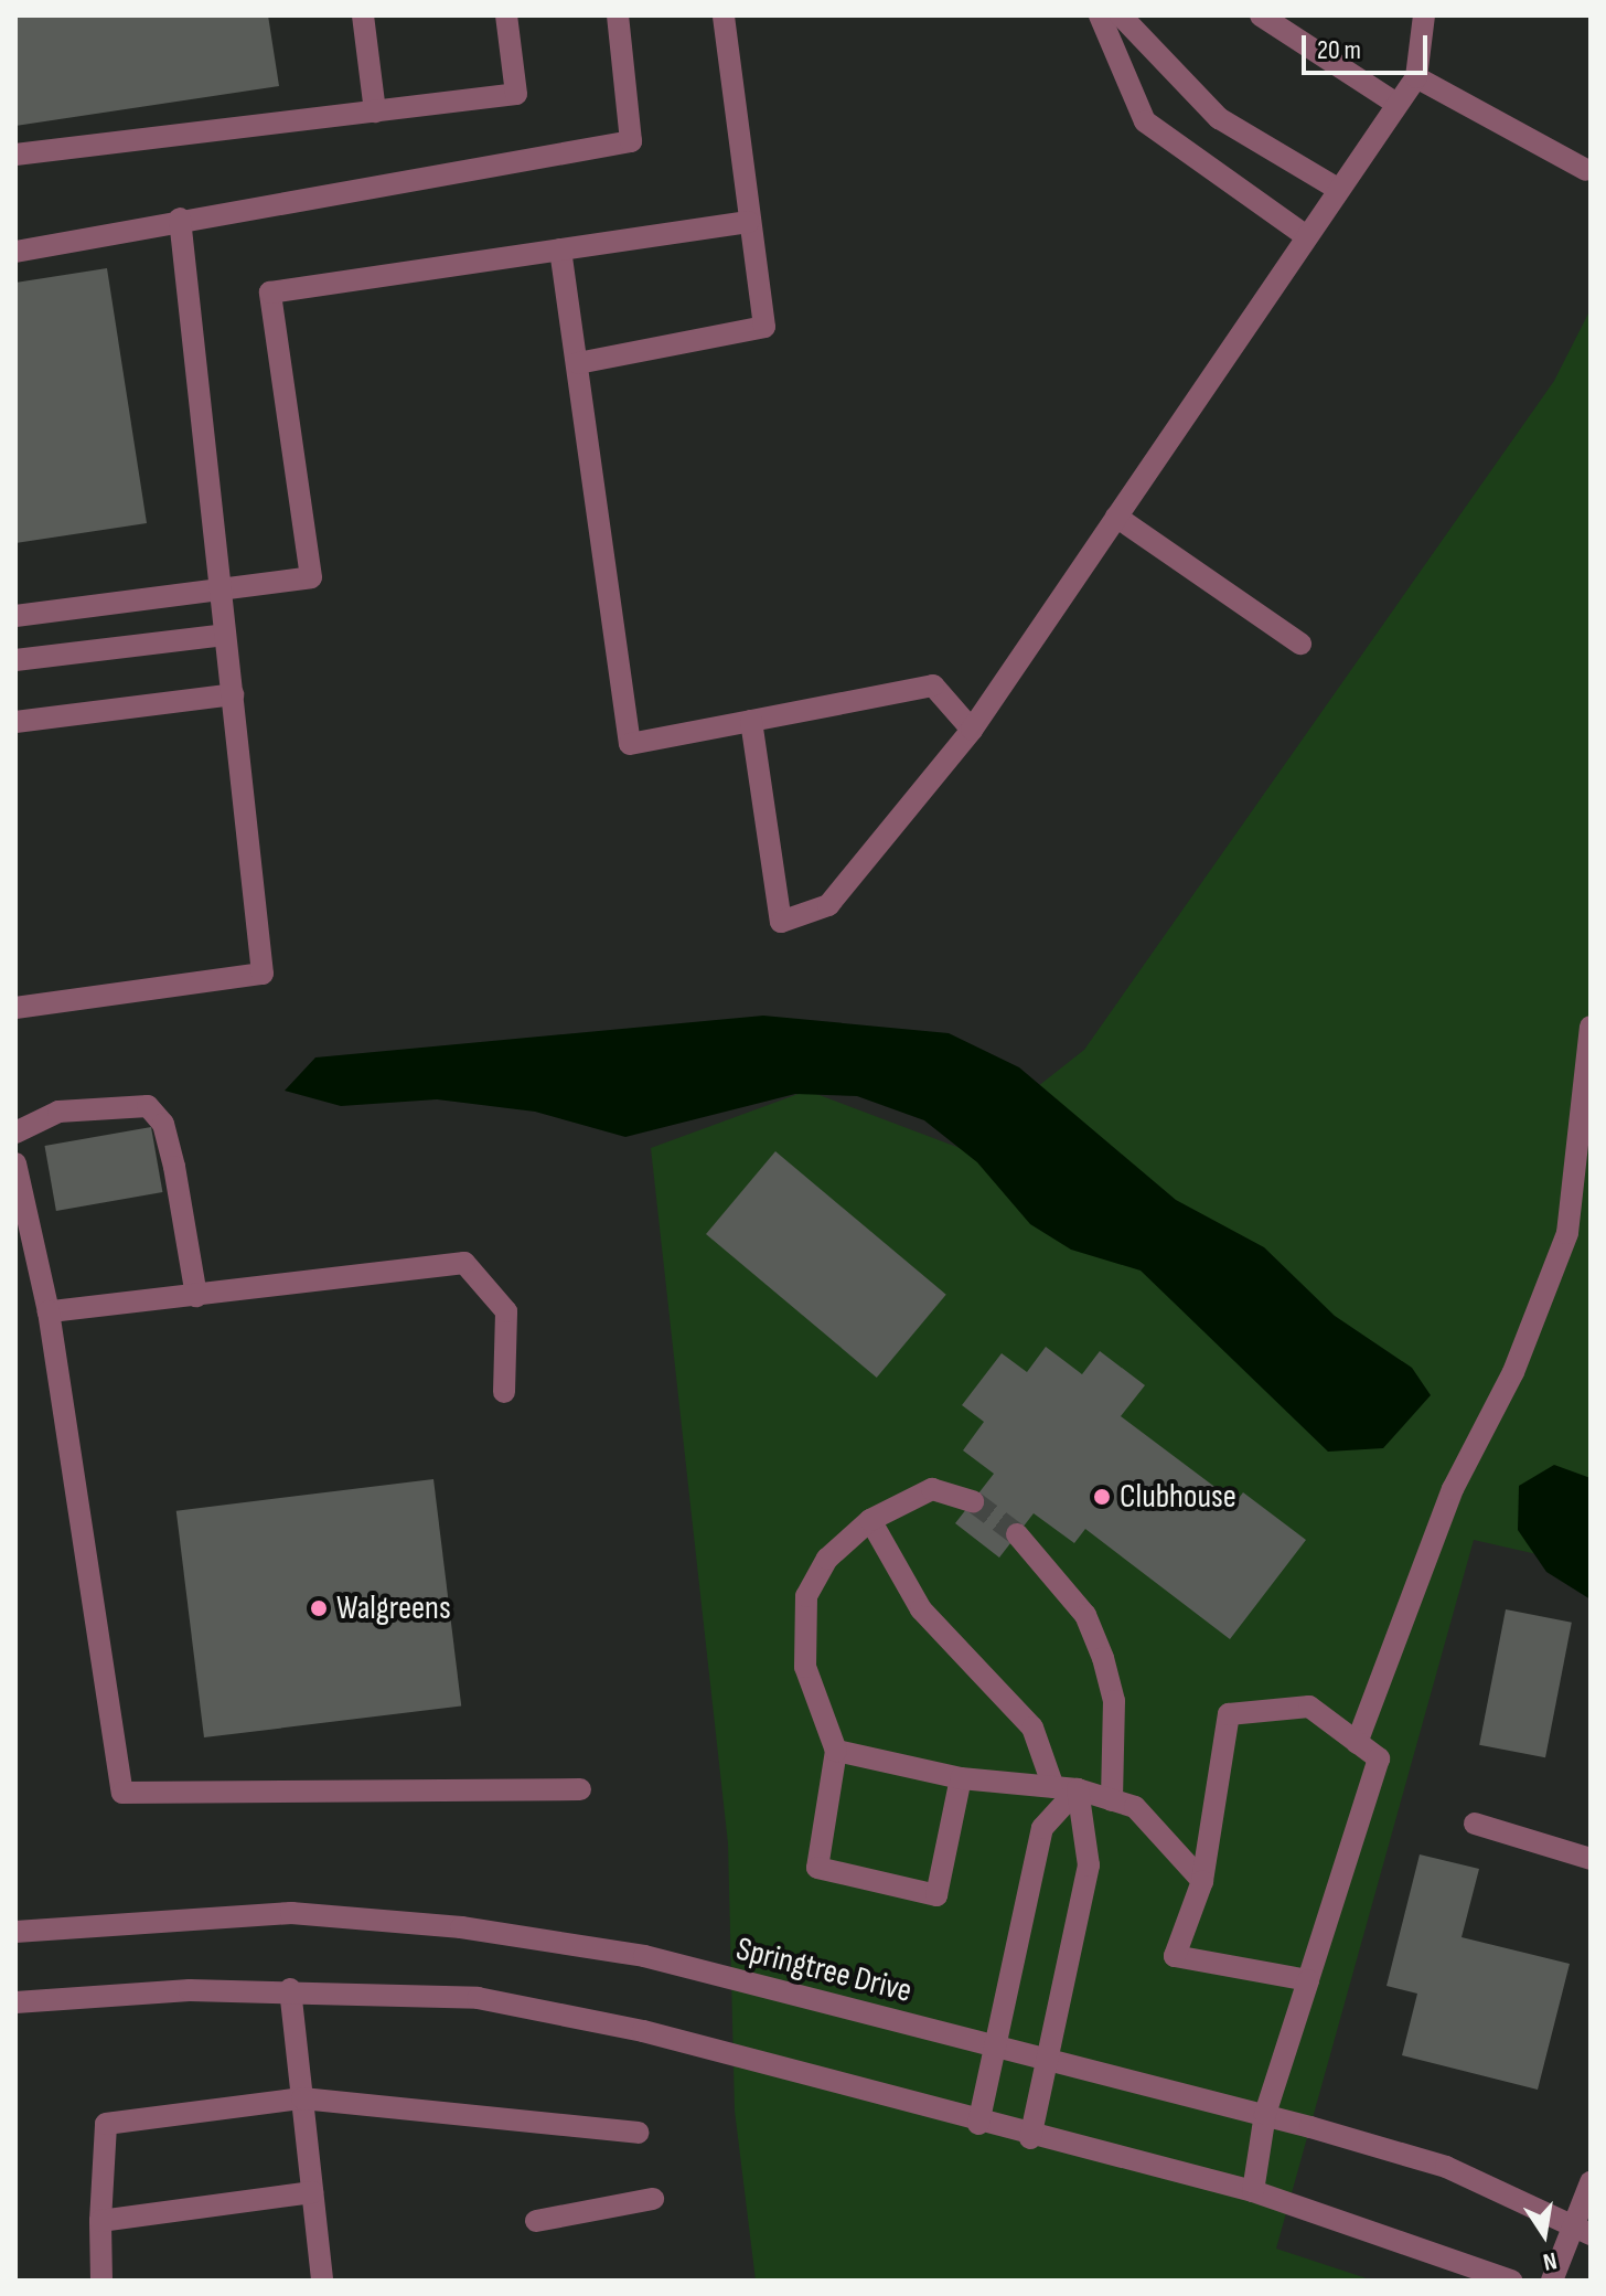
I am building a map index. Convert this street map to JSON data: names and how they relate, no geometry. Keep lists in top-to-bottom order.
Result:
{
  "streets": {
    "street": ["Springtree Drive"]
  },
  "places": ["Clubhouse", "Walgreens"],
  "scale_bar": "20 m",
  "north": "bottom"
}
